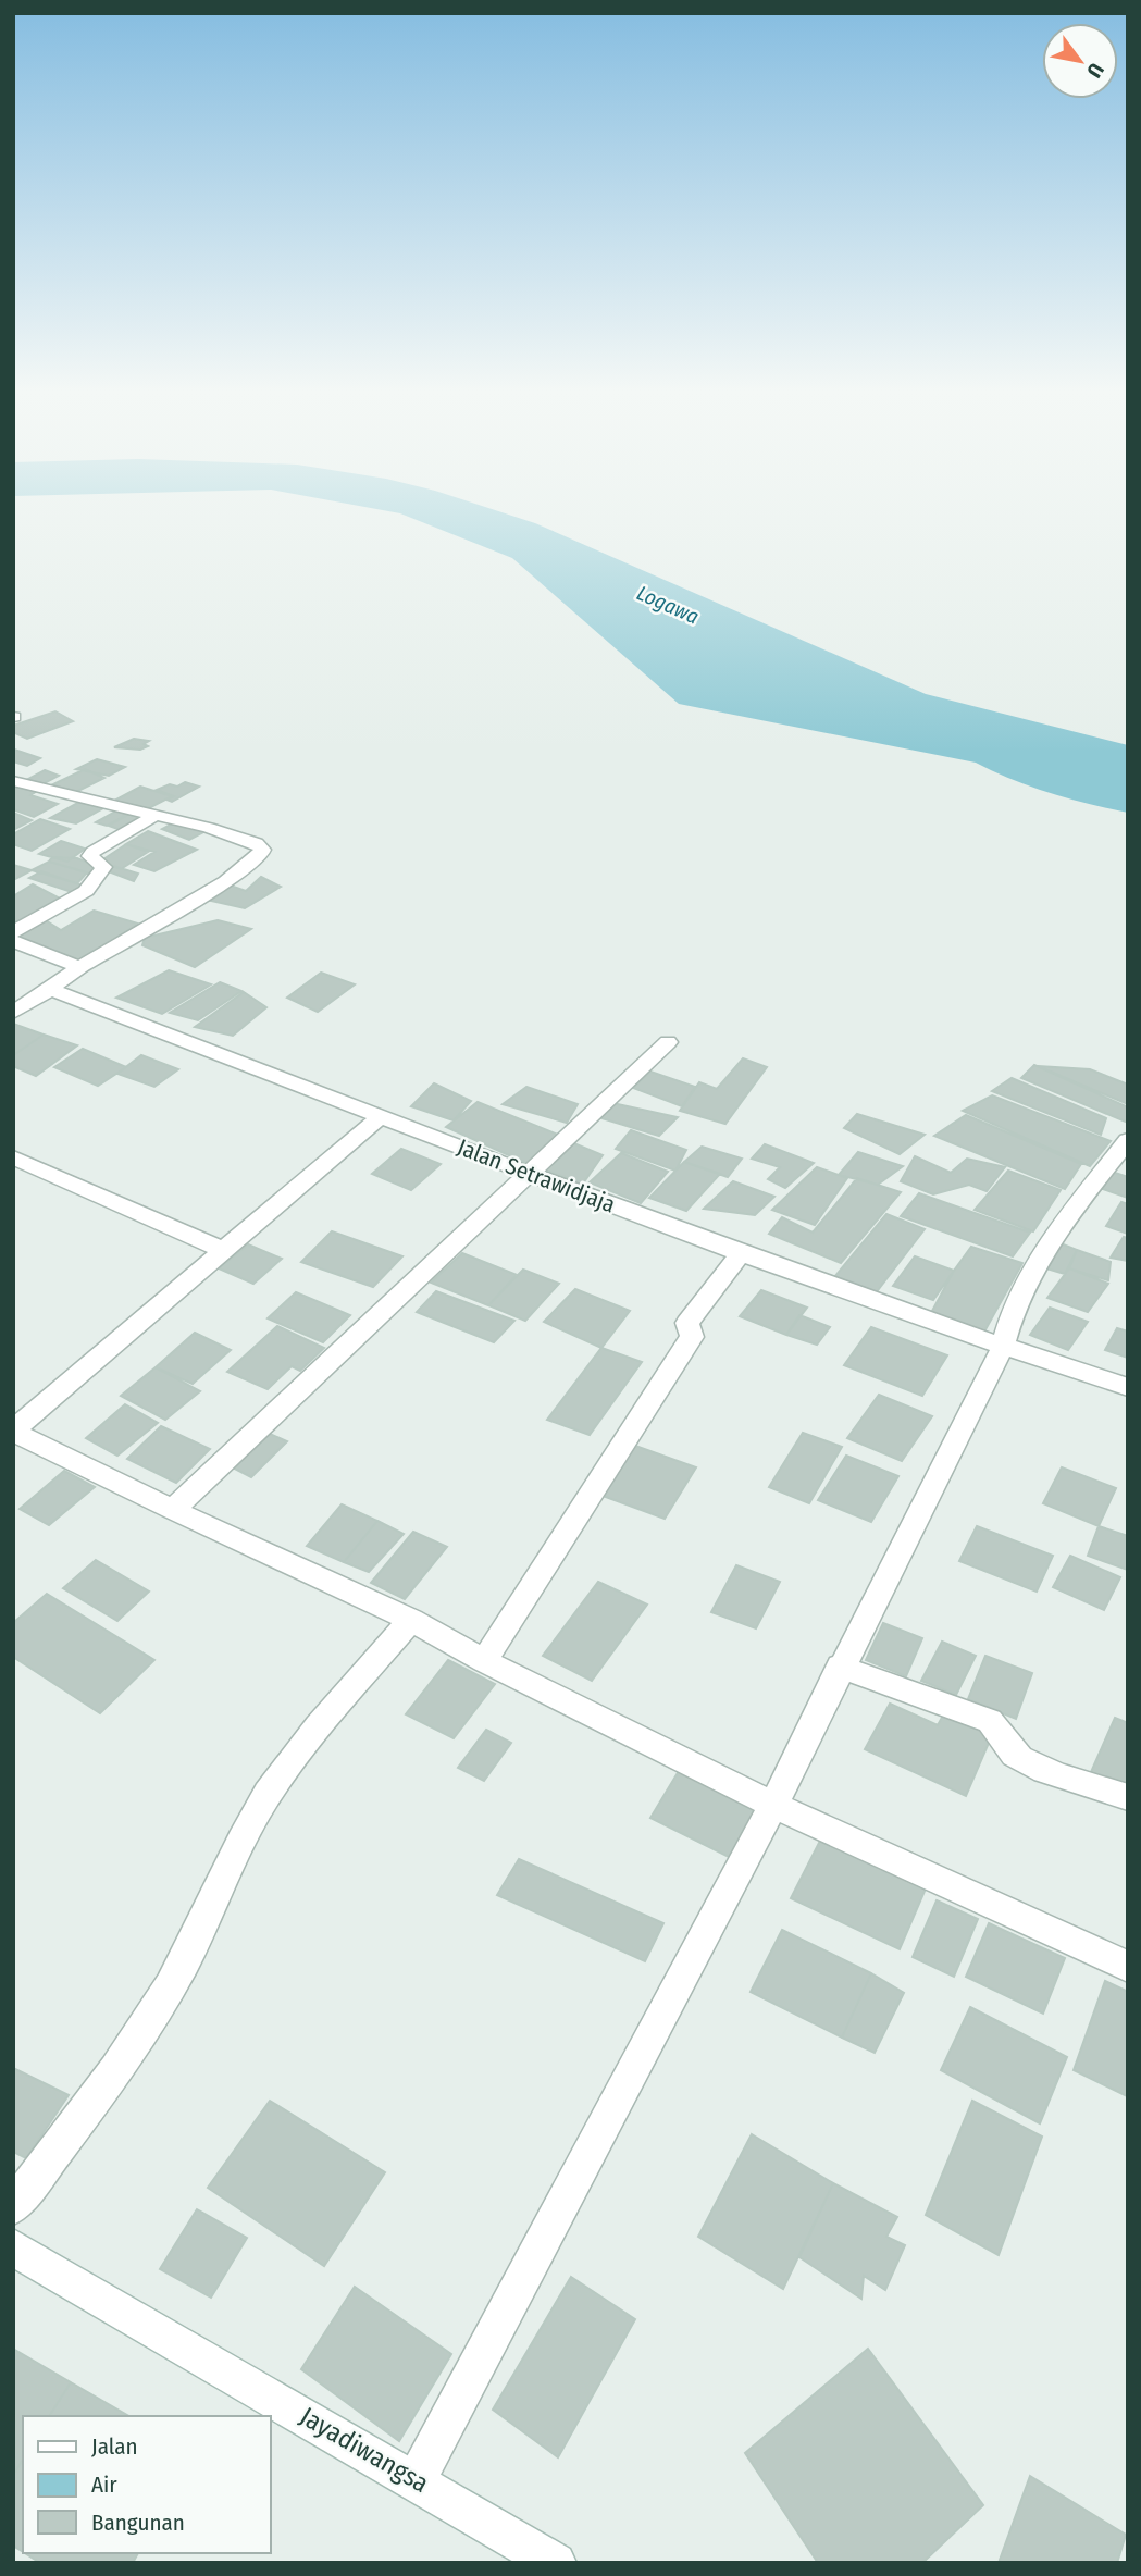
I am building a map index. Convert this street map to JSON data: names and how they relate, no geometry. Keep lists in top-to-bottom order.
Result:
{
  "streets": {
    "street": ["Jalan Setrawidjaja", "Jayadiwangsa"]
  },
  "water": ["Logawa"],
  "legend": ["Jalan", "Air", "Bangunan"],
  "north": "bottom right"
}
